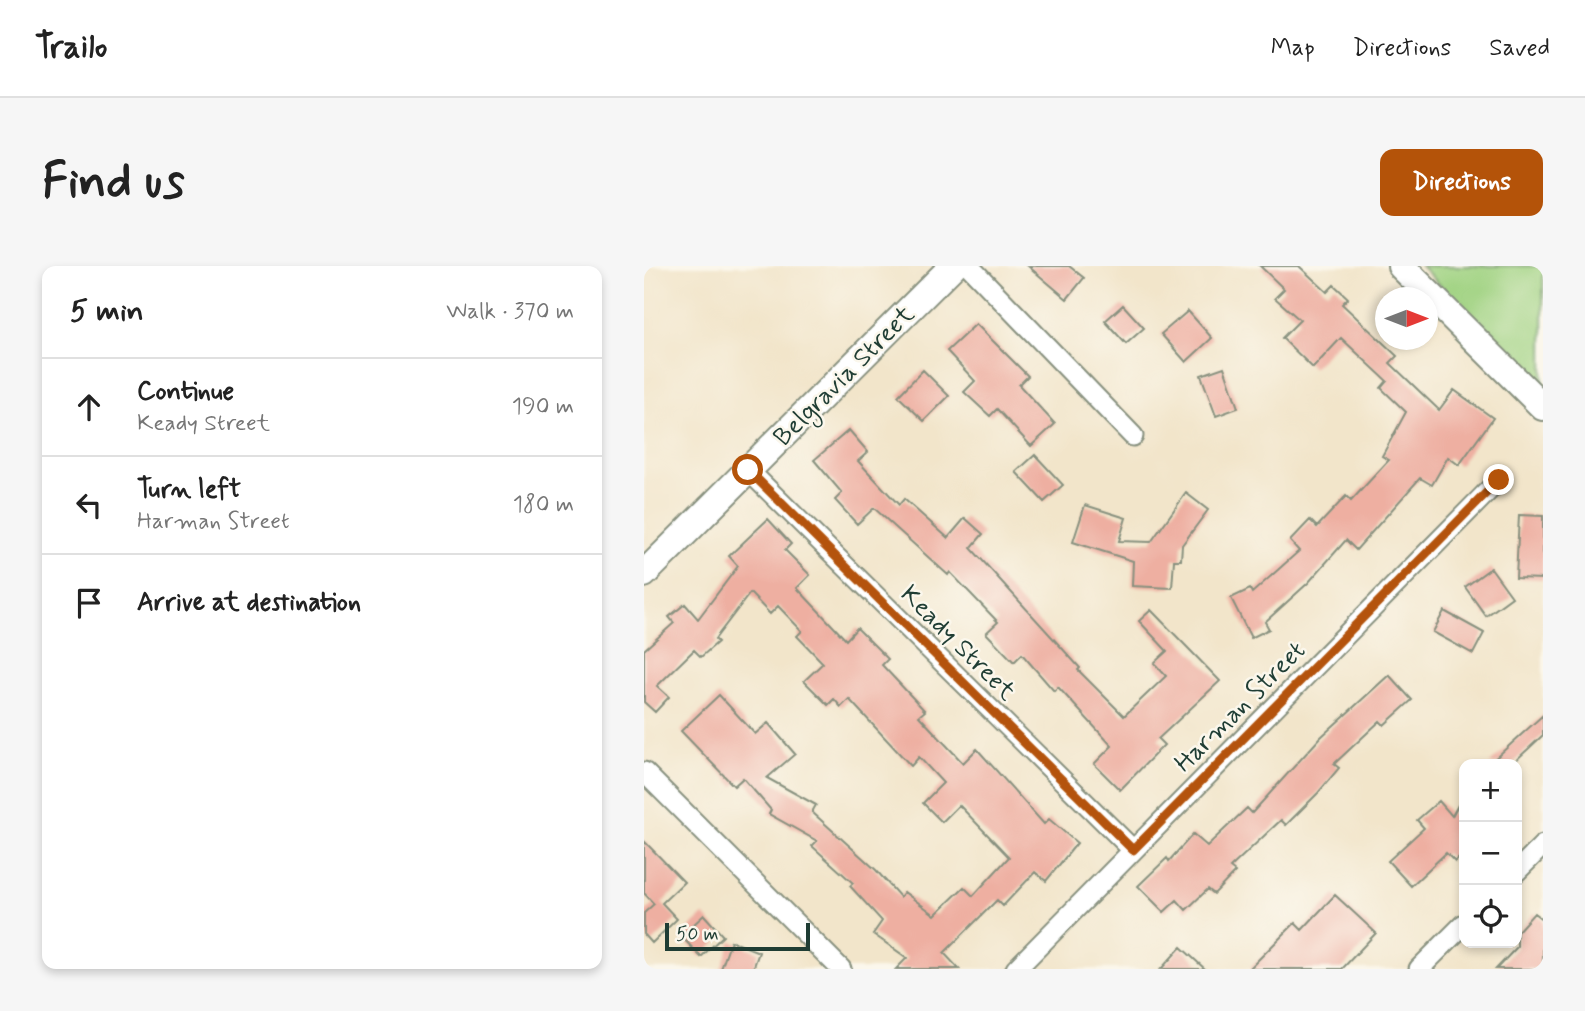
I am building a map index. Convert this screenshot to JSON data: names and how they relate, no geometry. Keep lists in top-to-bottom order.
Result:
{
  "streets": {
    "street": ["Belgravia Street", "Keady Street", "Harman Street"]
  },
  "crossings": [
    ["Belgravia Street", "Keady Street"],
    ["Keady Street", "Harman Street"]
  ],
  "scale_bar": "50 m",
  "north": "right",
  "page": {
    "header": "Trailo",
    "nav": ["Map", "Directions", "Saved"],
    "buttons": "Directions",
    "title": "Find us",
    "heading": ["5 min", "Walk · 370 m"],
    "list": [
      ["Continue", "Keady Street", "190 m"],
      ["Turn left", "Harman Street", "180 m"],
      "Arrive at destination"
    ],
    "map_buttons": ["+", "−"],
    "scale": "50 m"
  }
}
